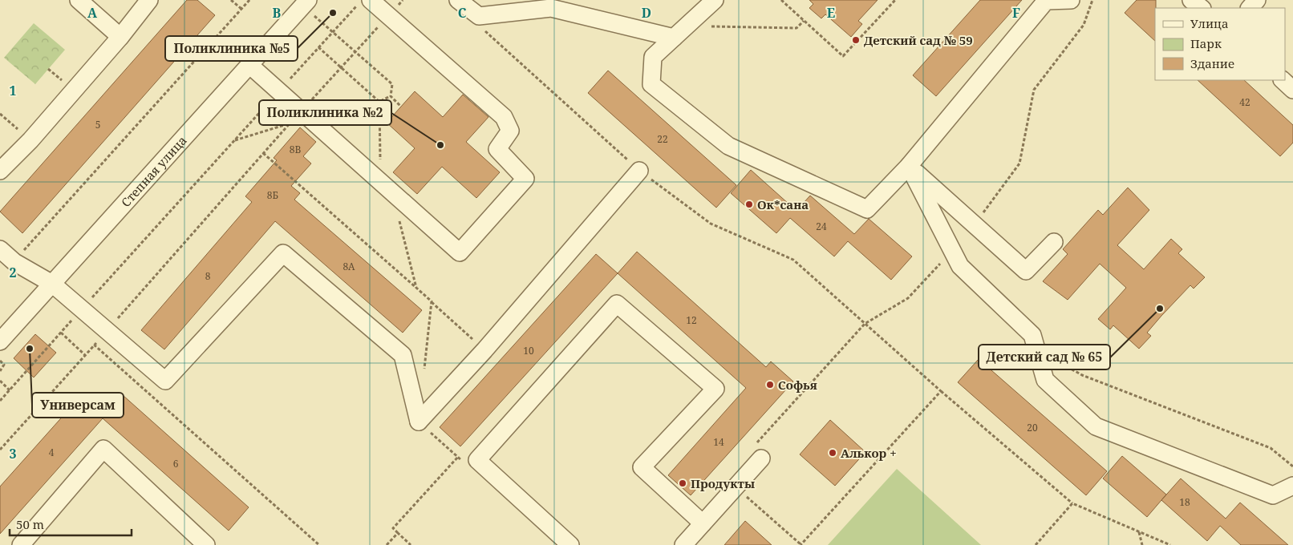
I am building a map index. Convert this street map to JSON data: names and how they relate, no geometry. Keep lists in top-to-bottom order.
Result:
{
  "streets": {
    "street": ["Степная улица"]
  },
  "places": [
    "Поликлиника №5",
    "Детский сад № 59",
    "Поликлиника №2",
    "Ок*сана",
    "Детский сад № 65",
    "Универсам",
    "Софья",
    "Алькор +",
    "Продукты"
  ],
  "house_numbers": [
    "42",
    "5",
    "22",
    "8В",
    "8Б",
    "24",
    "8А",
    "8",
    "12",
    "10",
    "20",
    "14",
    "4",
    "6",
    "18"
  ],
  "legend": ["Улица", "Парк", "Здание"],
  "scale_bar": "50 m",
  "grid": {
    "columns": [
      "A",
      "B",
      "C",
      "D",
      "E",
      "F"
    ],
    "rows": ["1", "2", "3"]
  }
}
